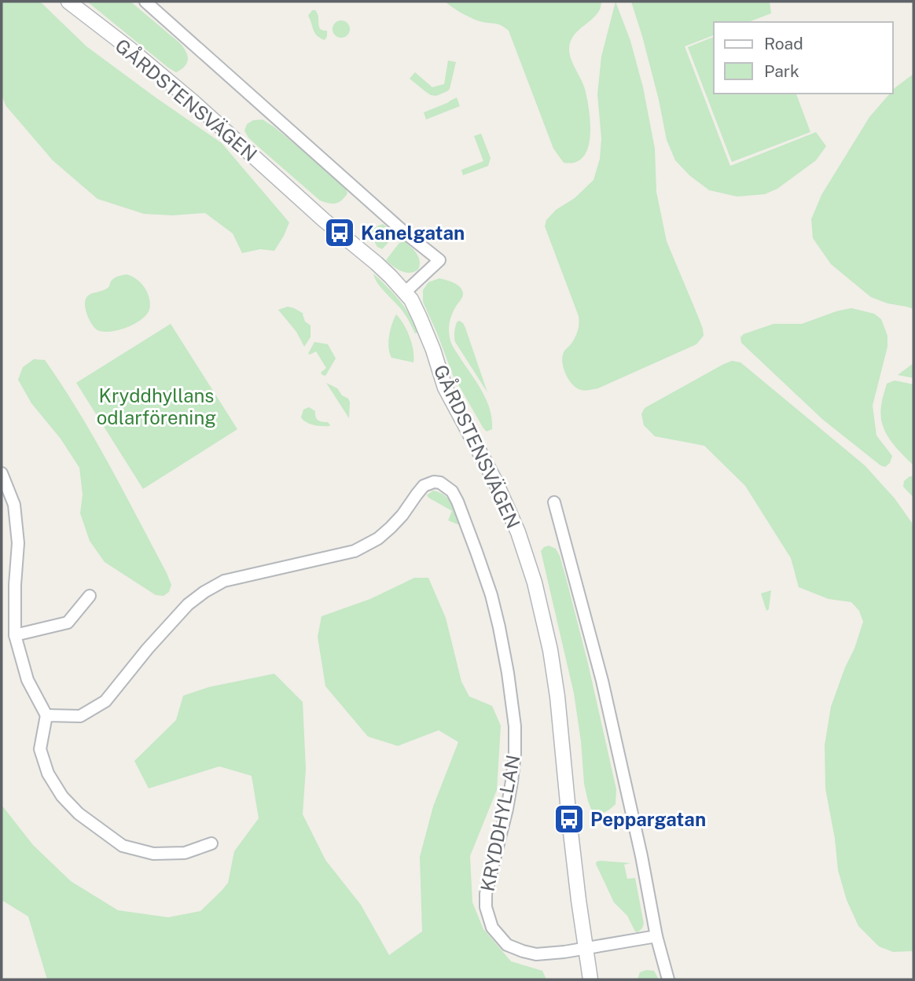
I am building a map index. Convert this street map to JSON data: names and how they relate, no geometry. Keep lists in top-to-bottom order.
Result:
{
  "streets": {
    "street": ["GÅRDSTENSVÄGEN", "KRYDDHYLLAN"]
  },
  "crossings": [
    ["GÅRDSTENSVÄGEN", "KRYDDHYLLAN"]
  ],
  "parks": ["Kryddhyllans odlarförening"],
  "places": {
    "bus stop": ["Kanelgatan", "Peppargatan"]
  },
  "legend": ["Road", "Park"]
}
